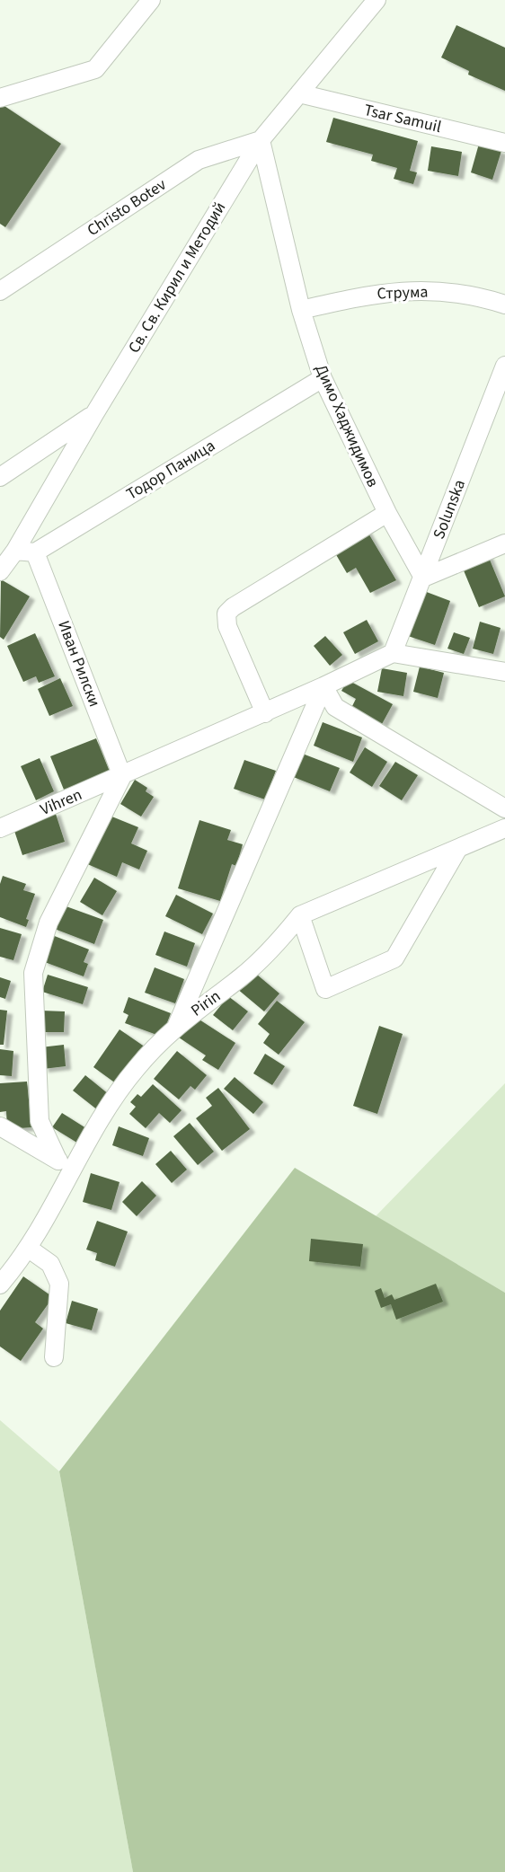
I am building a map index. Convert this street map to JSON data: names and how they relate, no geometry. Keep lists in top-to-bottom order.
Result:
{
  "streets": {
    "street": [
      "Tsar Samuil",
      "Christo Botev",
      "Св. Св. Кирил и Методий",
      "Струма",
      "Димо Хаджидимов",
      "Тодор Паница",
      "Solunska",
      "Иван Рилски",
      "Vihren",
      "Pirin"
    ]
  },
  "crossings": [
    ["Tsar Samuil", "Св. Св. Кирил и Методий"],
    ["Christo Botev", "Св. Св. Кирил и Методий"],
    ["Christo Botev", "Димо Хаджидимов"],
    ["Св. Св. Кирил и Методий", "Димо Хаджидимов"],
    ["Струма", "Димо Хаджидимов"],
    ["Димо Хаджидимов", "Тодор Паница"],
    ["Димо Хаджидимов", "Solunska"],
    ["Тодор Паница", "Иван Рилски"],
    ["Solunska", "Vihren"],
    ["Иван Рилски", "Vihren"]
  ]
}
